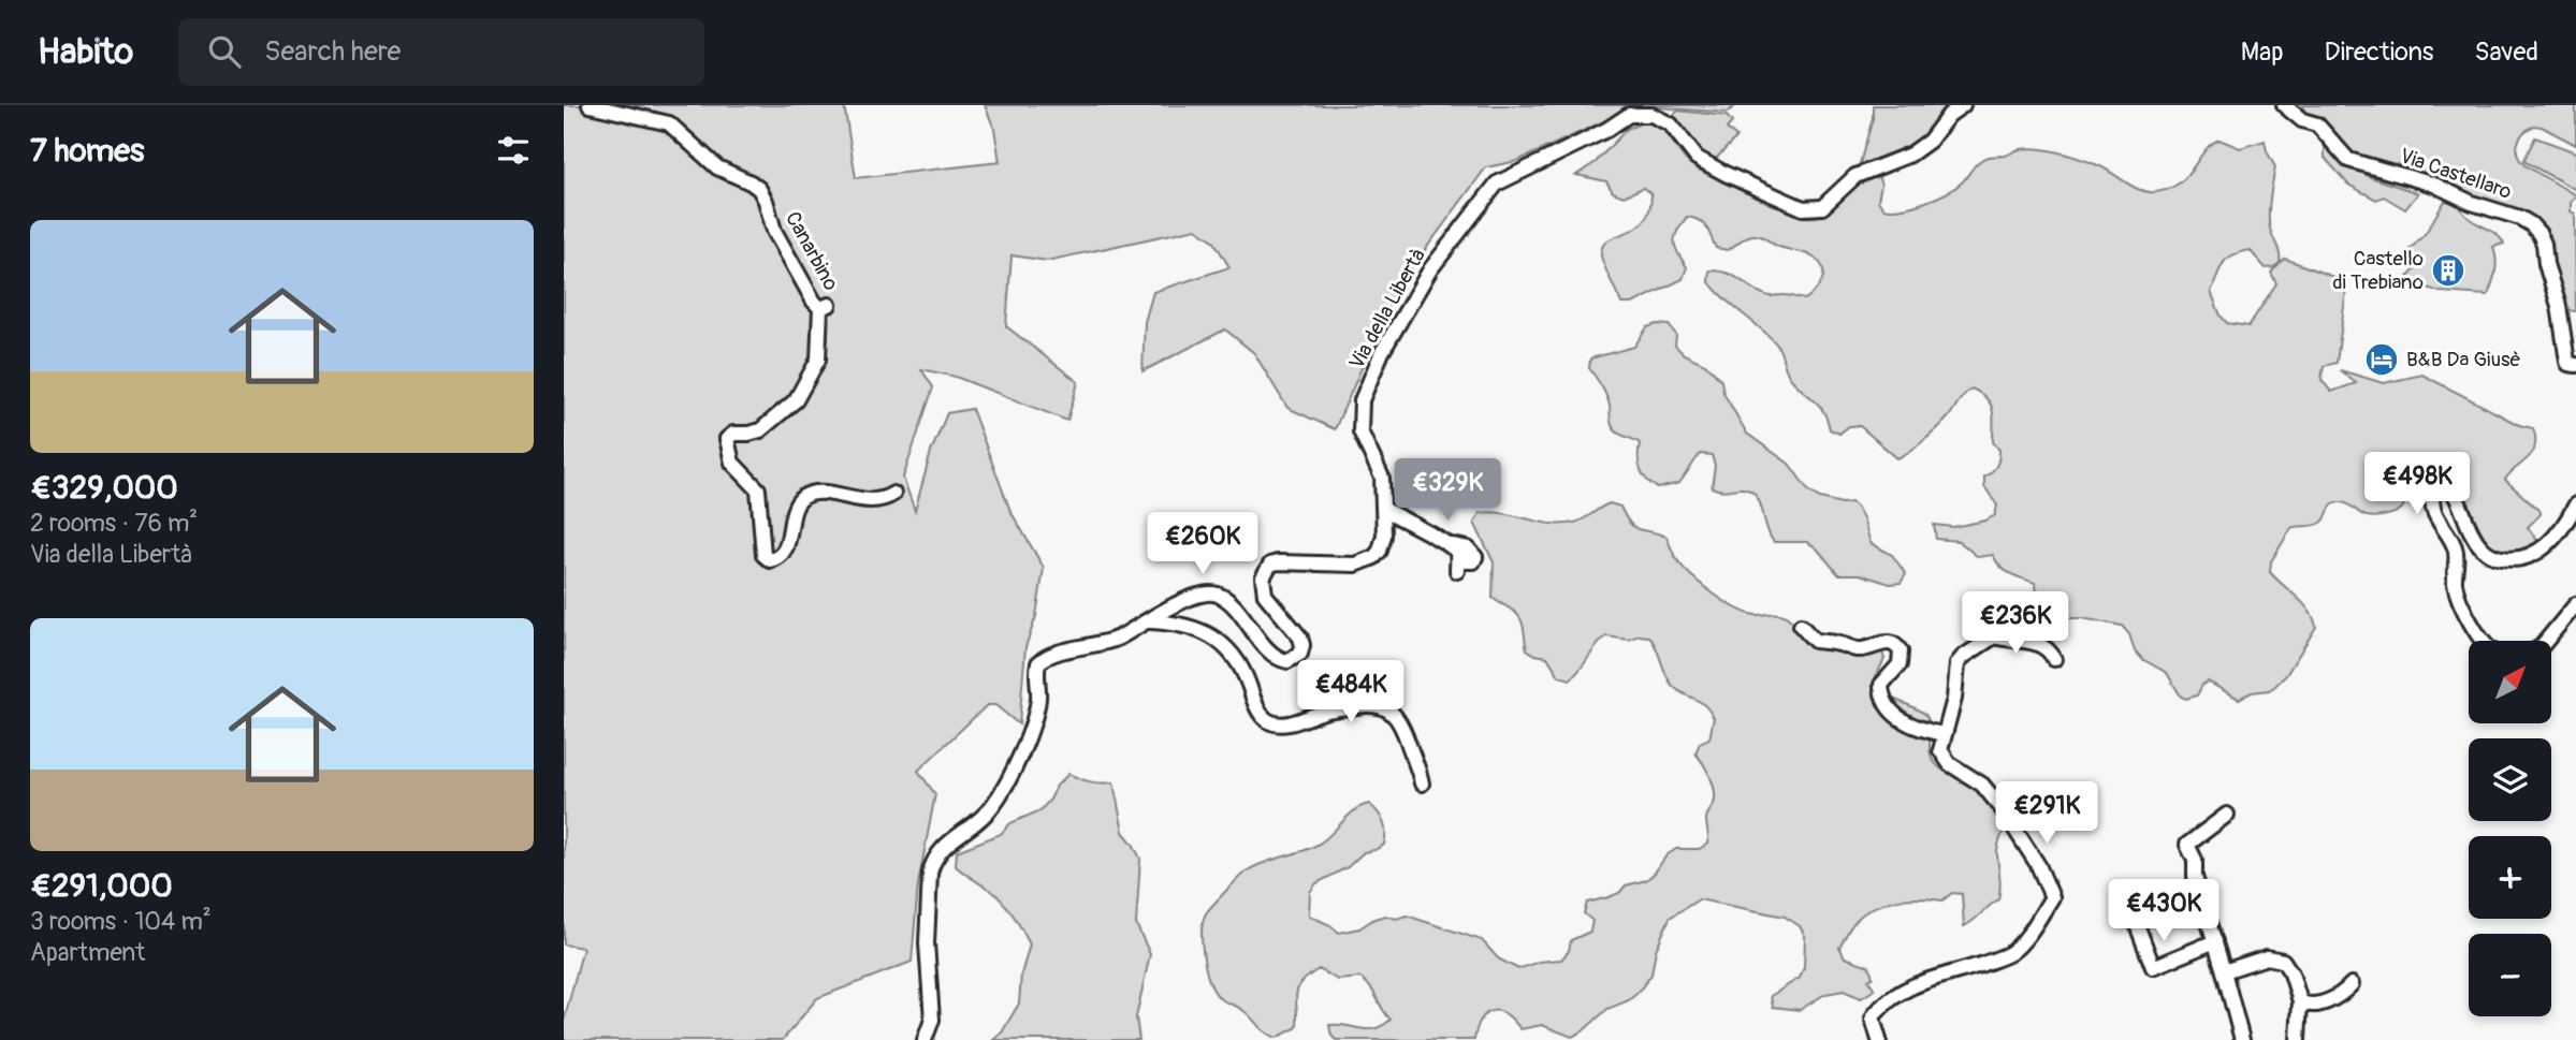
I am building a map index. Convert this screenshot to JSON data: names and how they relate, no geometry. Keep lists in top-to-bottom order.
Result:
{
  "streets": {
    "street": ["Via Castellaro", "Canarbino", "Via della Libertà"]
  },
  "places": {
    "building": ["Castello di Trebiano"],
    "hotel": ["B&B Da Giusè"]
  },
  "north": "top right",
  "page": {
    "header": "Habito",
    "search": "Search here",
    "nav": ["Map", "Directions", "Saved"],
    "heading": "7 homes",
    "list": [
      {
        "name": "€329,000",
        "note": "2 rooms · 76 m² · Via della Libertà"
      },
      {
        "name": "€291,000",
        "note": "3 rooms · 104 m² · Apartment"
      }
    ],
    "price": [
      "€498K",
      "€329K",
      "€260K",
      "€236K",
      "€484K",
      "€291K",
      "€430K"
    ],
    "map_buttons": ["+", "−"]
  }
}
